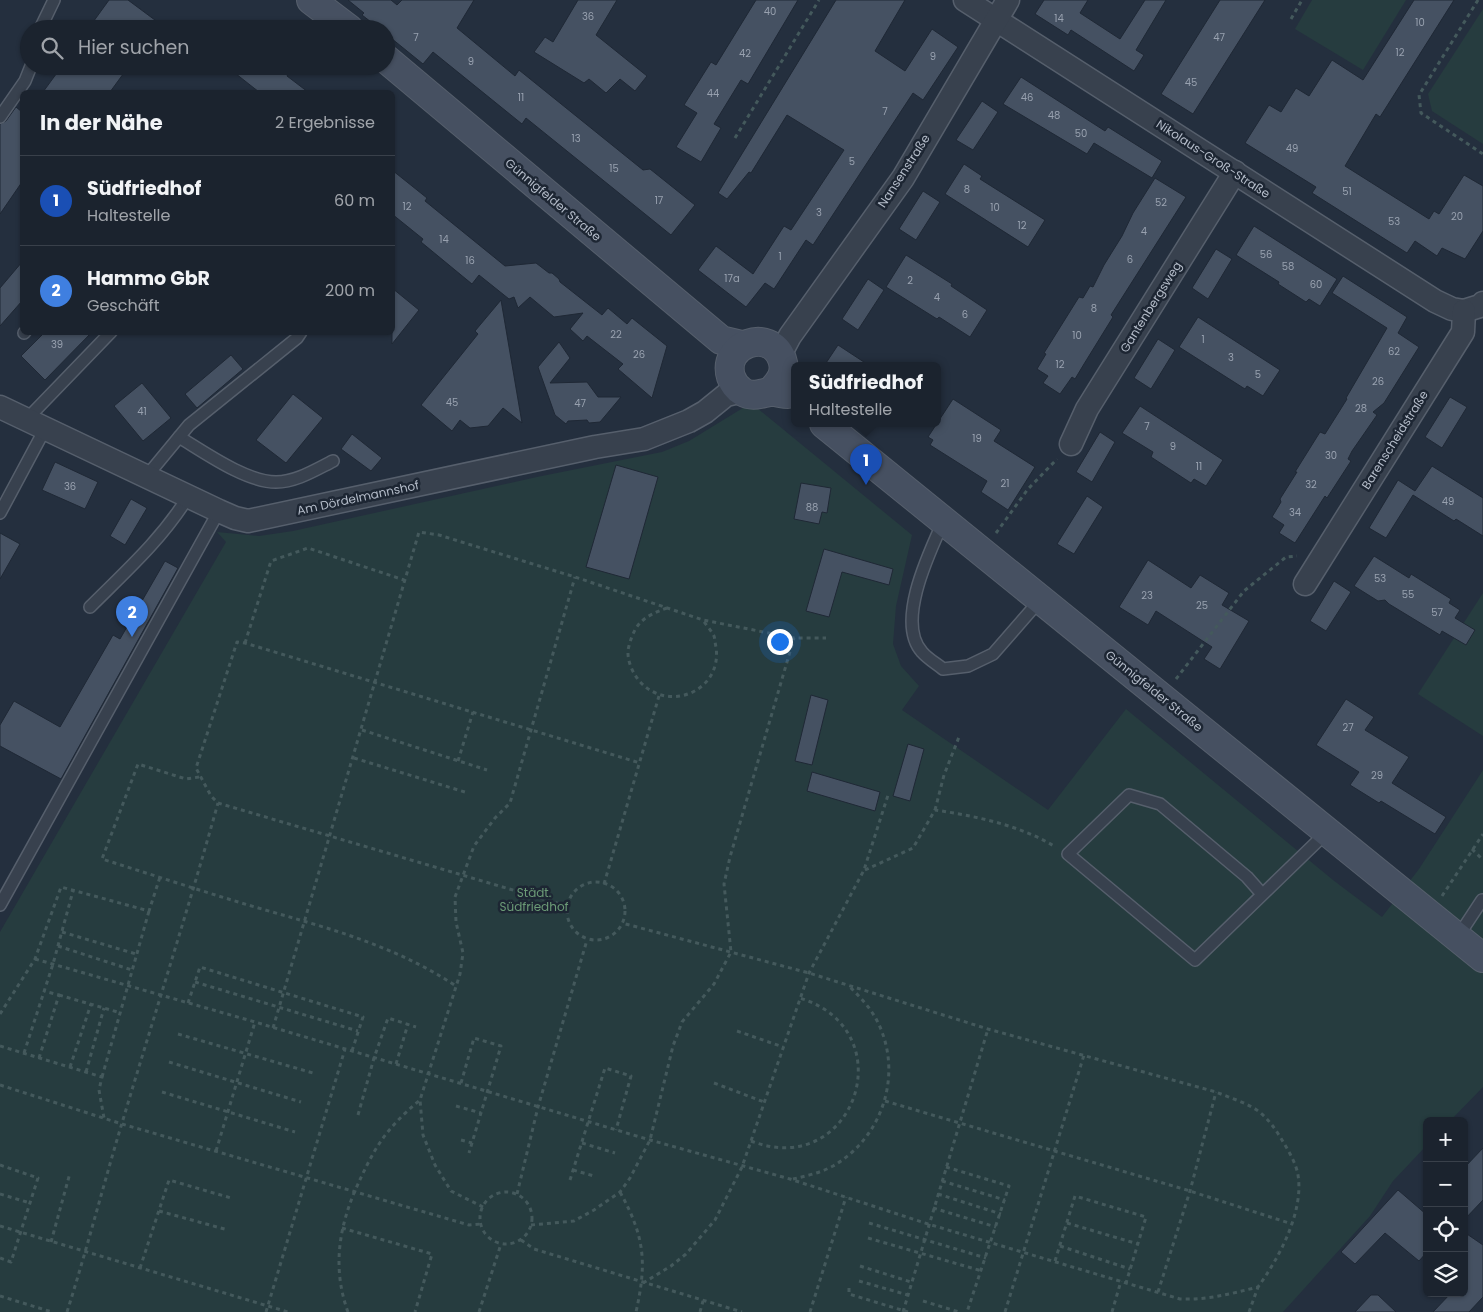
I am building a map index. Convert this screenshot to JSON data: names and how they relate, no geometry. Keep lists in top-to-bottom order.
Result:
{
  "streets": {
    "street": [
      "Nikolaus-Groß-Straße",
      "Nansenstraße",
      "Günnigfelder Straße",
      "Gantenbergsweg",
      "Barenscheidstraße",
      "Am Dördelmannshof"
    ]
  },
  "crossings": [
    ["Nikolaus-Groß-Straße", "Nansenstraße"],
    ["Nikolaus-Groß-Straße", "Gantenbergsweg"],
    ["Nikolaus-Groß-Straße", "Barenscheidstraße"],
    ["Nansenstraße", "Günnigfelder Straße"],
    ["Nansenstraße", "Am Dördelmannshof"],
    ["Günnigfelder Straße", "Am Dördelmannshof"]
  ],
  "parks": ["Städt. Südfriedhof"],
  "house_numbers": [
    "40",
    "36",
    "14",
    "10",
    "7",
    "47",
    "12",
    "42",
    "9",
    "9",
    "45",
    "44",
    "11",
    "46",
    "7",
    "48",
    "50",
    "13",
    "49",
    "5",
    "15",
    "8",
    "51",
    "17",
    "52",
    "12",
    "10",
    "3",
    "20",
    "53",
    "12",
    "4",
    "14",
    "56",
    "1",
    "6",
    "16",
    "58",
    "17a",
    "2",
    "60",
    "4",
    "8",
    "6",
    "22",
    "10",
    "1",
    "39",
    "62",
    "26",
    "3",
    "12",
    "5",
    "26",
    "45",
    "47",
    "28",
    "41",
    "7",
    "19",
    "9",
    "30",
    "11",
    "21",
    "32",
    "36",
    "49",
    "88",
    "34",
    "53",
    "55",
    "23",
    "25",
    "57",
    "27",
    "29"
  ],
  "page": {
    "search": "Hier suchen",
    "heading": ["In der Nähe", "2 Ergebnisse"],
    "list": [
      {
        "mark": "1",
        "name": "Südfriedhof",
        "note": "Haltestelle",
        "value": "60 m"
      },
      {
        "mark": "2",
        "name": "Hammo GbR",
        "note": "Geschäft",
        "value": "200 m"
      }
    ],
    "popup": ["Südfriedhof", "Haltestelle"],
    "pins": ["1", "2"],
    "map_buttons": ["+", "−"]
  }
}
